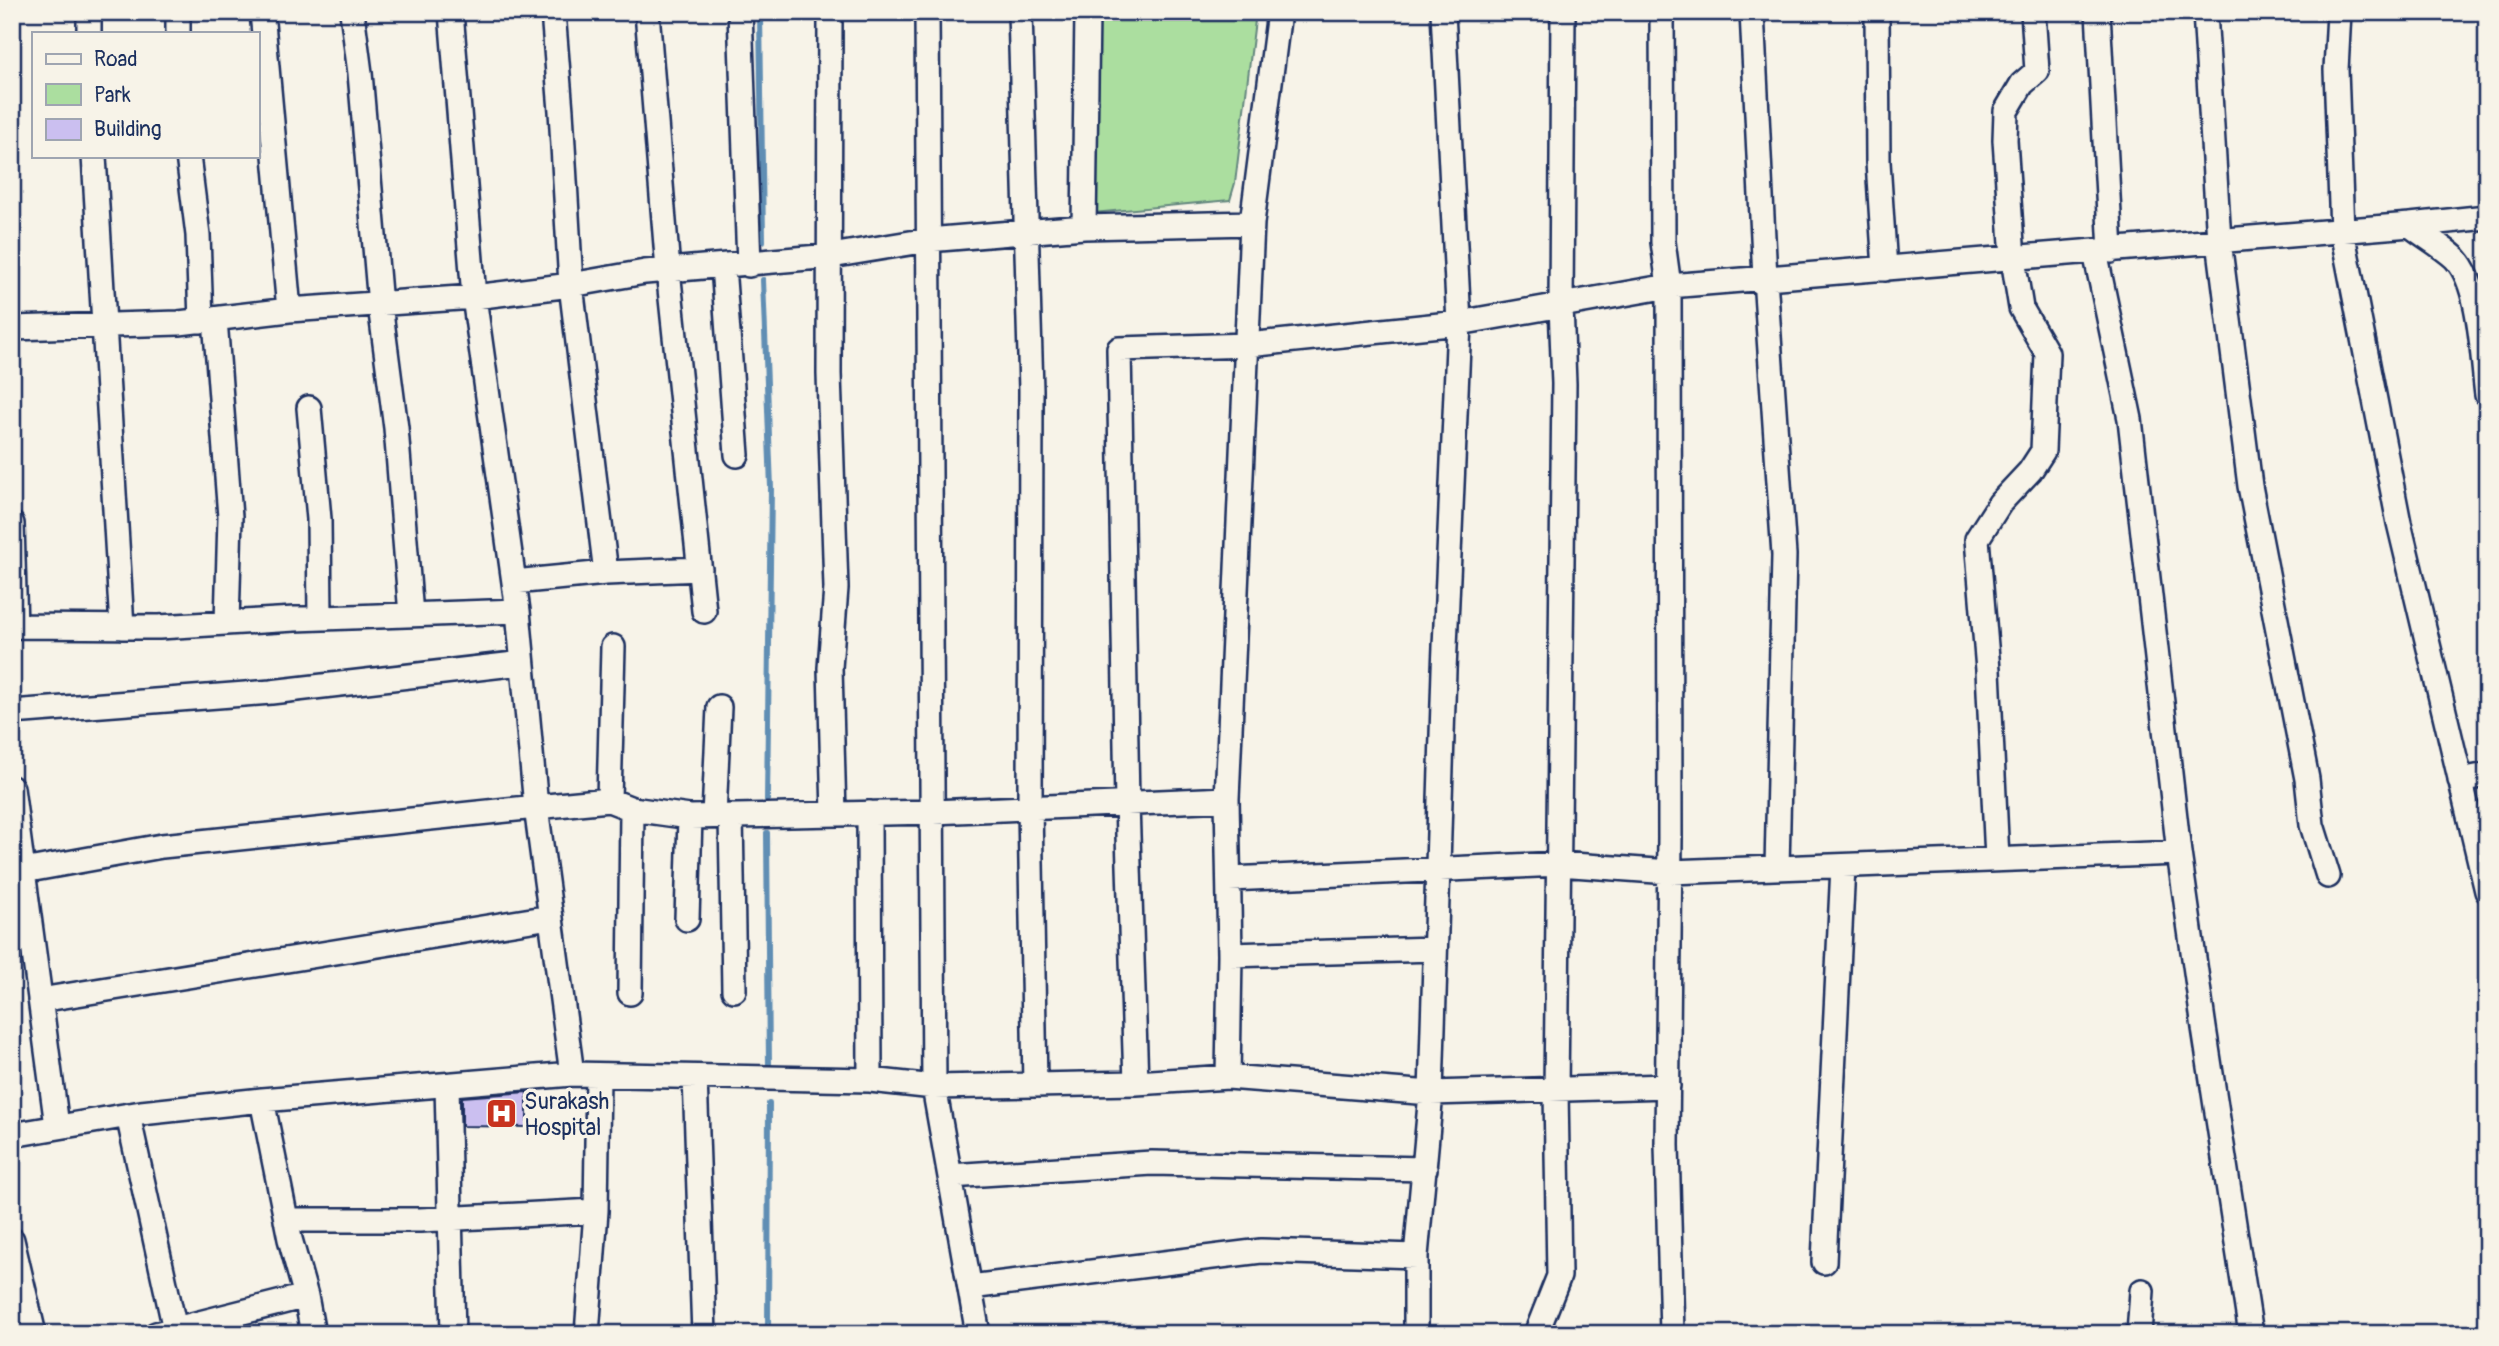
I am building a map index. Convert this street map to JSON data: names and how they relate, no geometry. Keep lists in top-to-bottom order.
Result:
{
  "places": {
    "hospital": ["Surakash Hospital"]
  },
  "legend": ["Road", "Park", "Building"]
}
